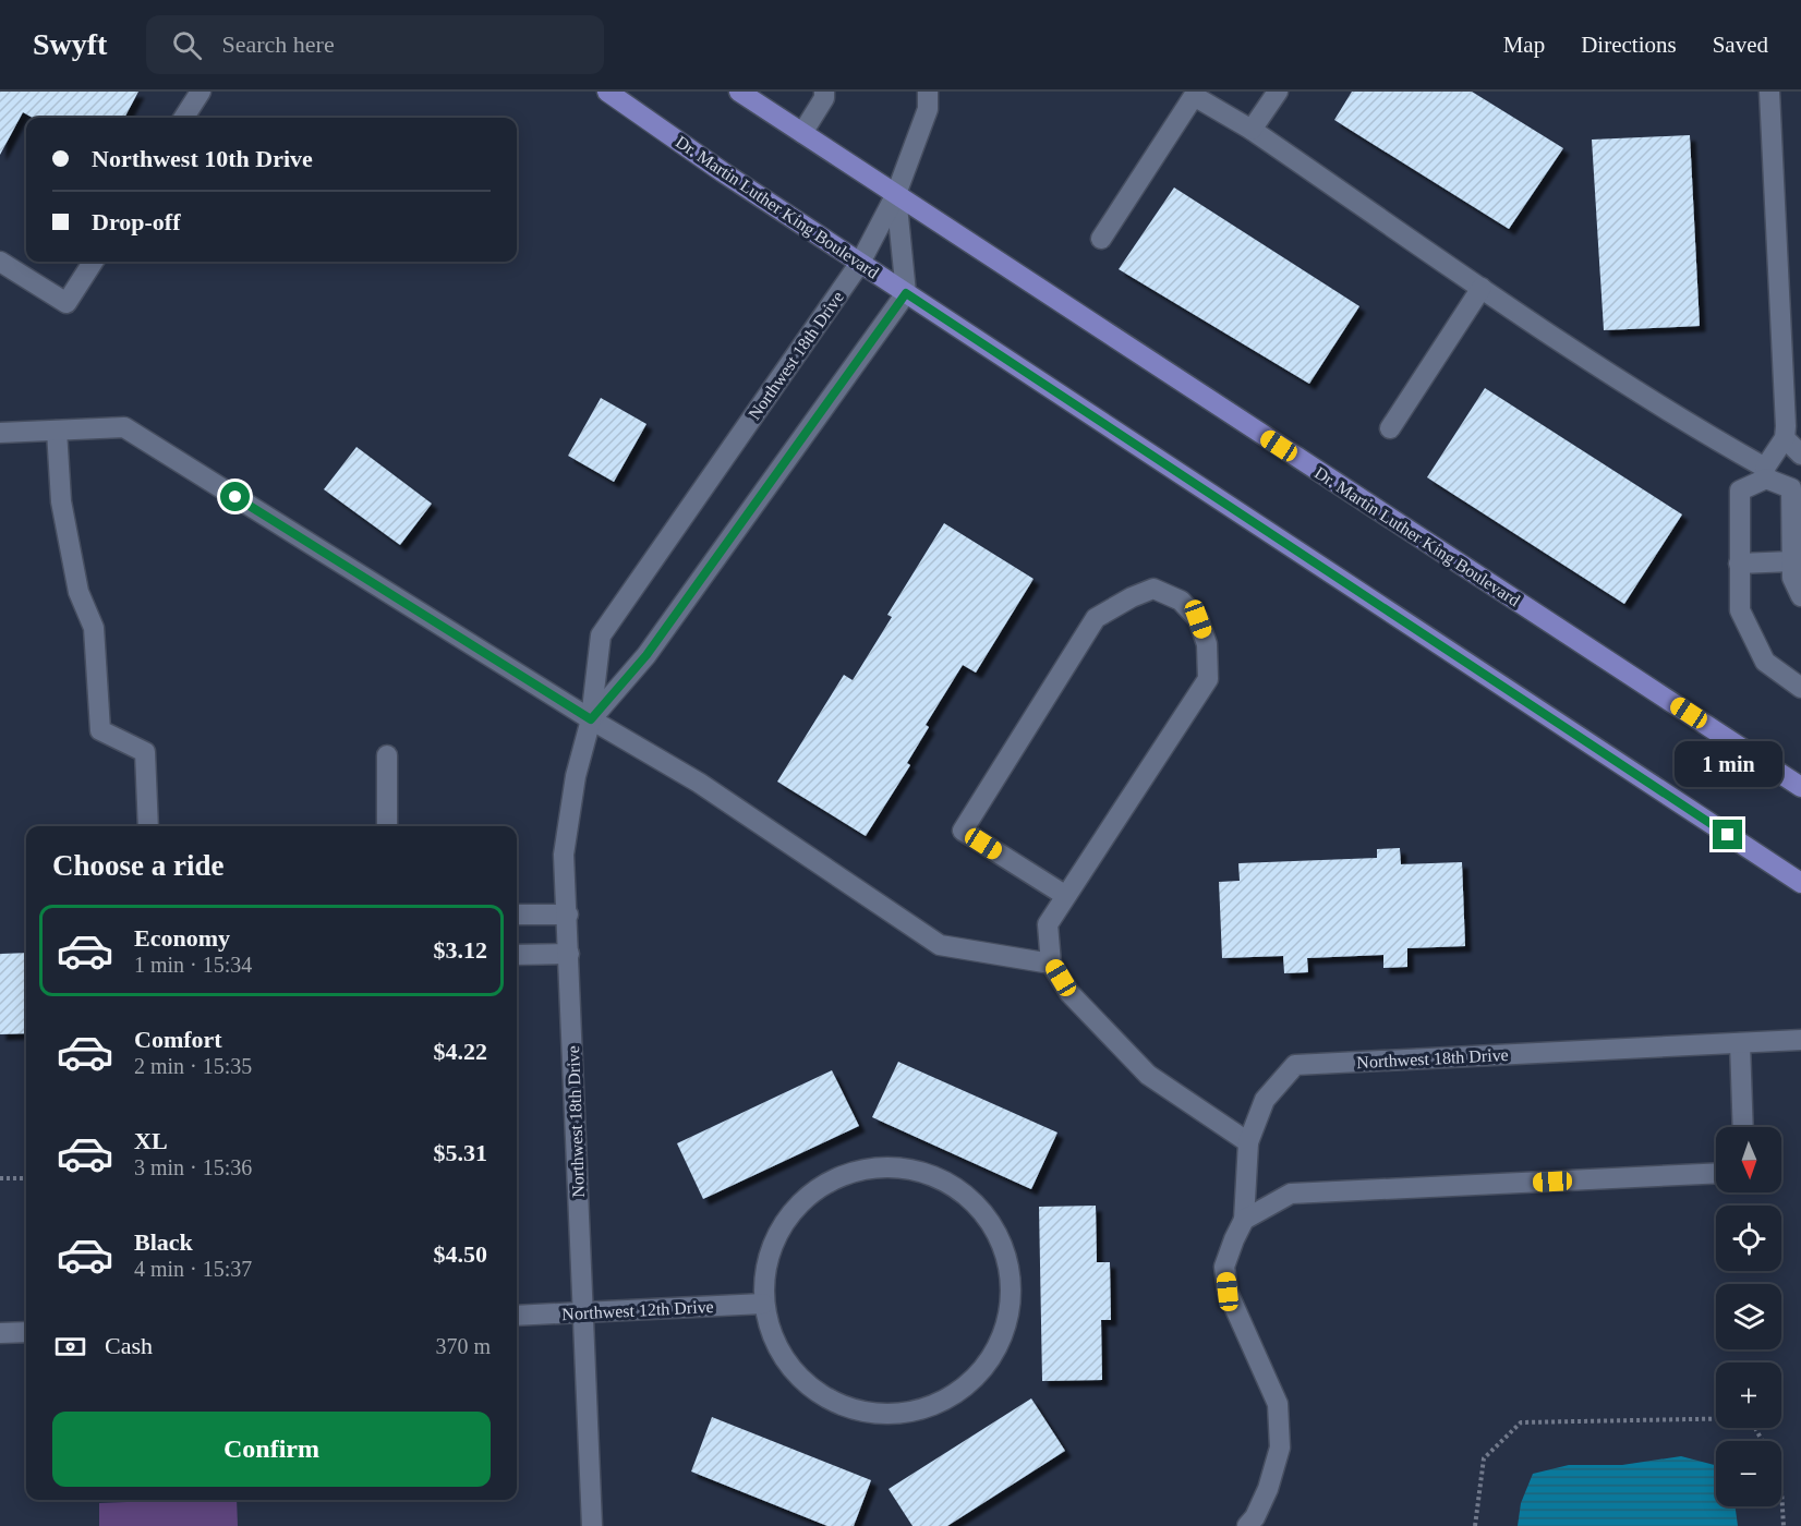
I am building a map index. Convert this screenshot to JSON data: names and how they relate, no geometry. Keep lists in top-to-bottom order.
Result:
{
  "streets": {
    "main road": ["Dr. Martin Luther King Boulevard"],
    "street": ["Northwest 18th Drive", "Northwest 12th Drive"]
  },
  "crossings": [
    ["Dr. Martin Luther King Boulevard", "Northwest 18th Drive"],
    ["Northwest 18th Drive", "Northwest 12th Drive"]
  ],
  "north": "bottom",
  "page": {
    "header": "Swyft",
    "search": "Search here",
    "nav": ["Map", "Directions", "Saved"],
    "banner": ["Northwest 10th Drive", "Drop-off"],
    "bubble": "1 min",
    "heading": "Choose a ride",
    "list": [
      {
        "name": "Economy",
        "note": "1 min · 15:34",
        "value": "$3.12"
      },
      {
        "name": "Comfort",
        "note": "2 min · 15:35",
        "value": "$4.22"
      },
      {
        "name": "XL",
        "note": "3 min · 15:36",
        "value": "$5.31"
      },
      {
        "name": "Black",
        "note": "4 min · 15:37",
        "value": "$4.50"
      }
    ],
    "map_buttons": ["+", "−"],
    "pay": ["Cash", "370 m"],
    "buttons": "Confirm"
  }
}
